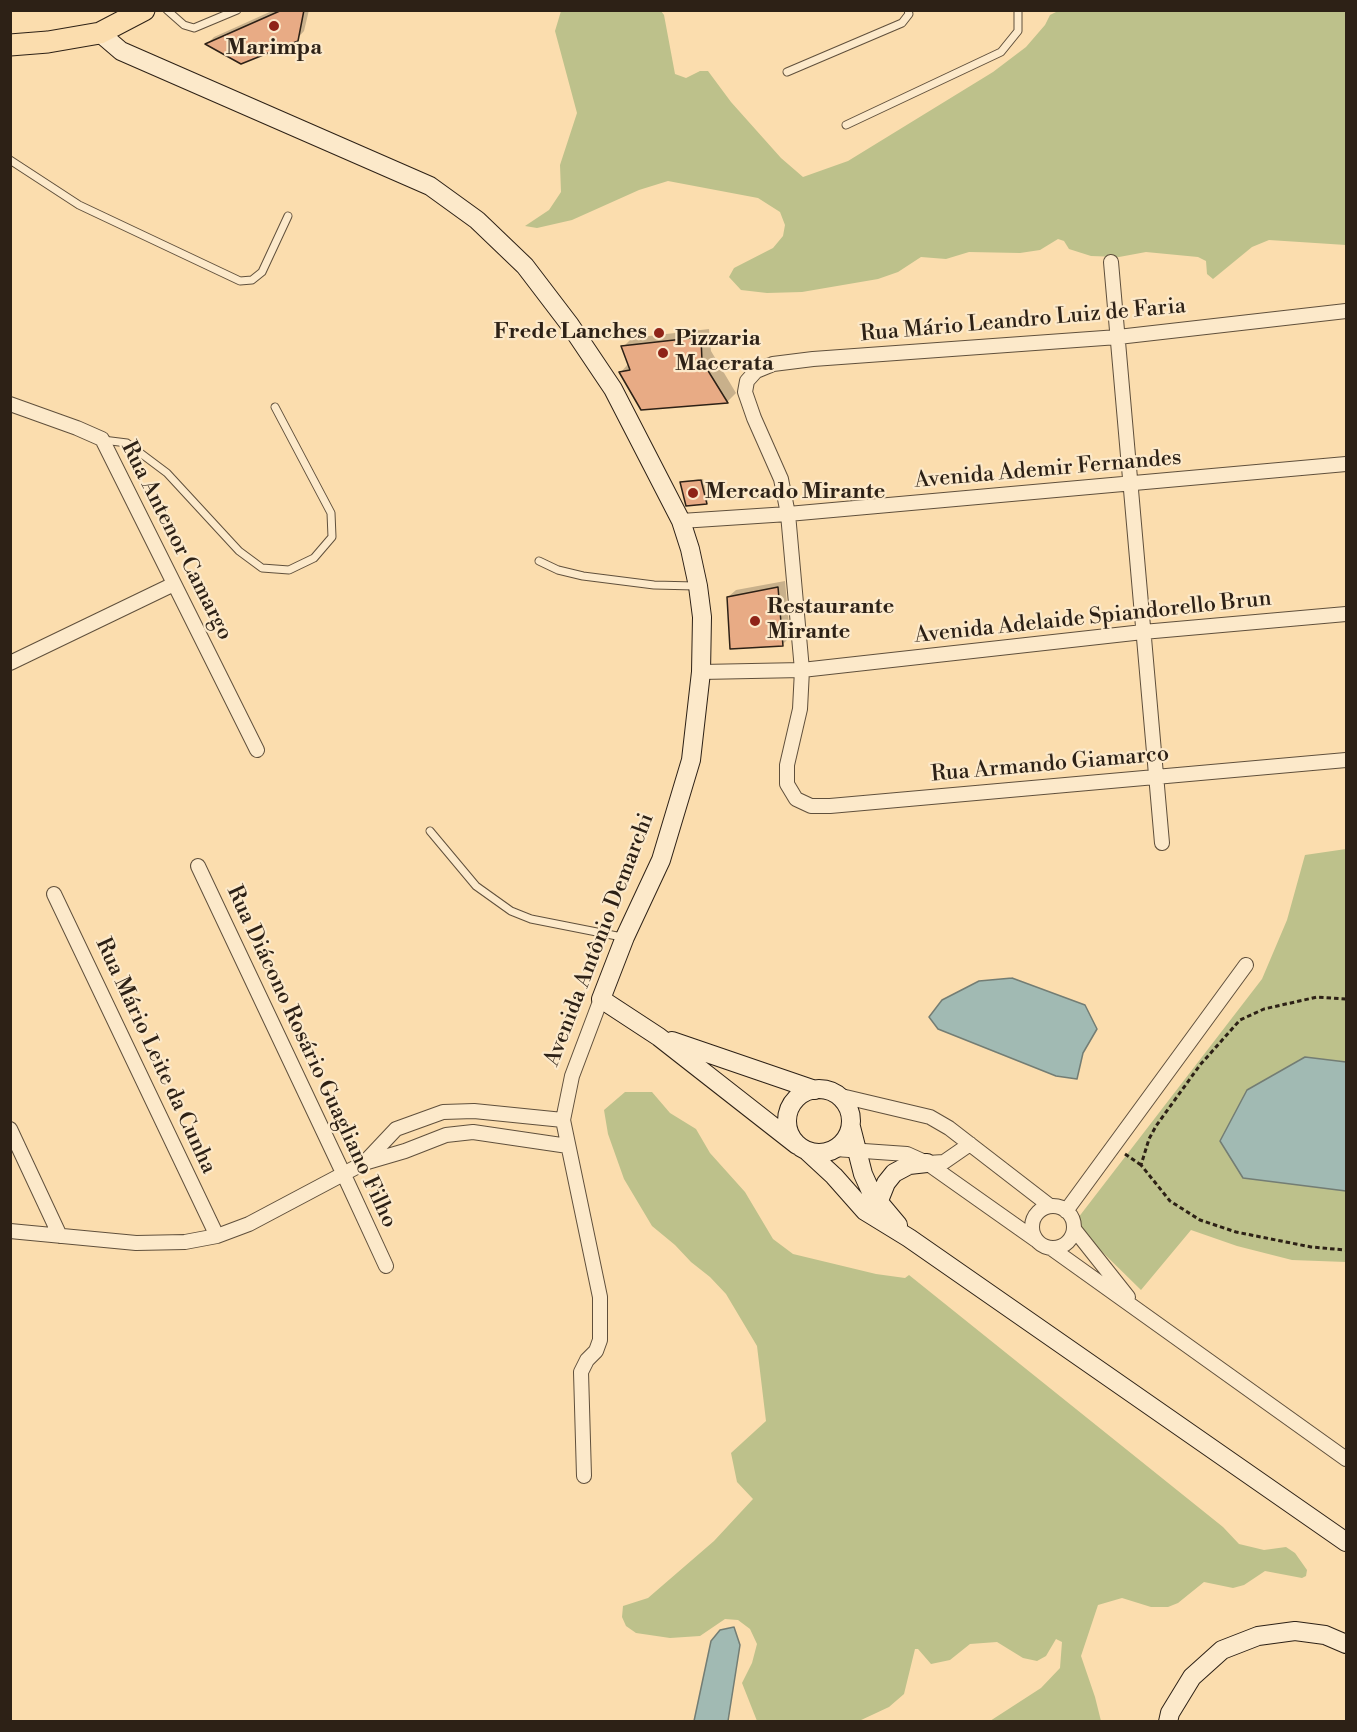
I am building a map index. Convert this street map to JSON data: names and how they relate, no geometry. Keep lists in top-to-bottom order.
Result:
{
  "streets": {
    "street": [
      "Rua Mário Leandro Luiz de Faria",
      "Avenida Ademir Fernandes",
      "Rua Antenor Camargo",
      "Avenida Adelaide Spiandorello Brun",
      "Rua Armando Giamarco",
      "Avenida Antônio Demarchi",
      "Rua Mário Leite da Cunha",
      "Rua Diácono Rosário Guagliano Filho"
    ]
  },
  "crossings": [
    ["Rua Mário Leandro Luiz de Faria", "Avenida Ademir Fernandes"],
    ["Avenida Ademir Fernandes", "Avenida Antônio Demarchi"],
    ["Avenida Adelaide Spiandorello Brun", "Rua Armando Giamarco"],
    ["Avenida Adelaide Spiandorello Brun", "Avenida Antônio Demarchi"]
  ],
  "places": [
    "Marimpa",
    "Frede Lanches",
    "Pizzaria Macerata",
    "Mercado Mirante",
    "Restaurante Mirante"
  ]
}
